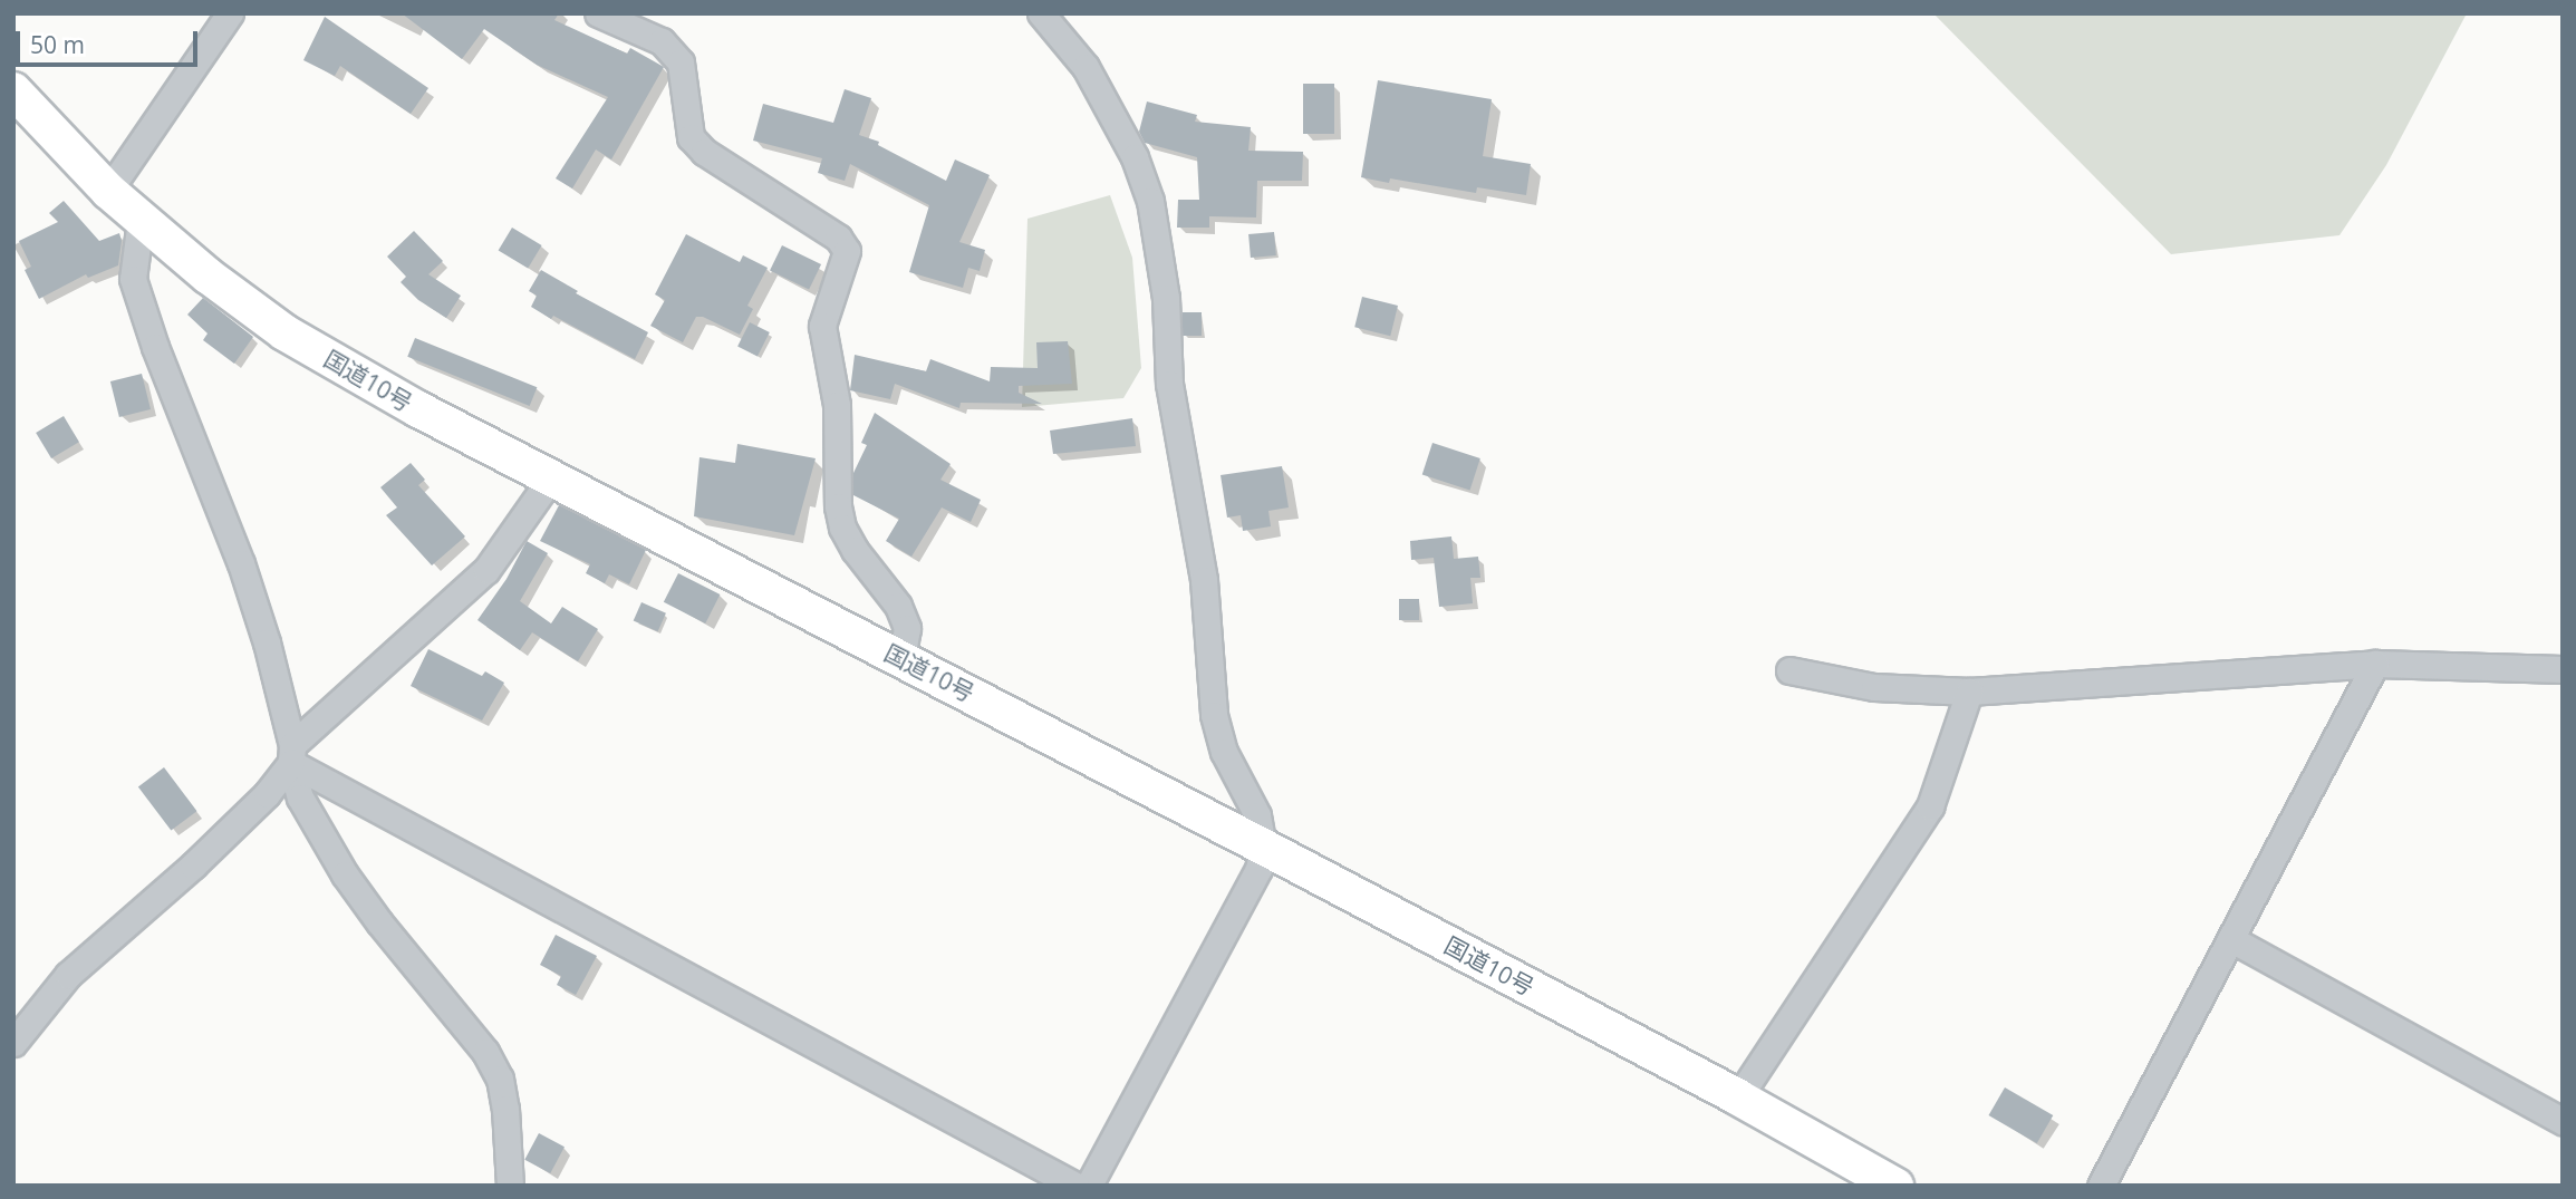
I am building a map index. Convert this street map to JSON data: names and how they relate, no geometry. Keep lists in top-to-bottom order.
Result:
{
  "streets": {
    "highway": ["国道10号"]
  },
  "scale_bar": "50 m"
}
